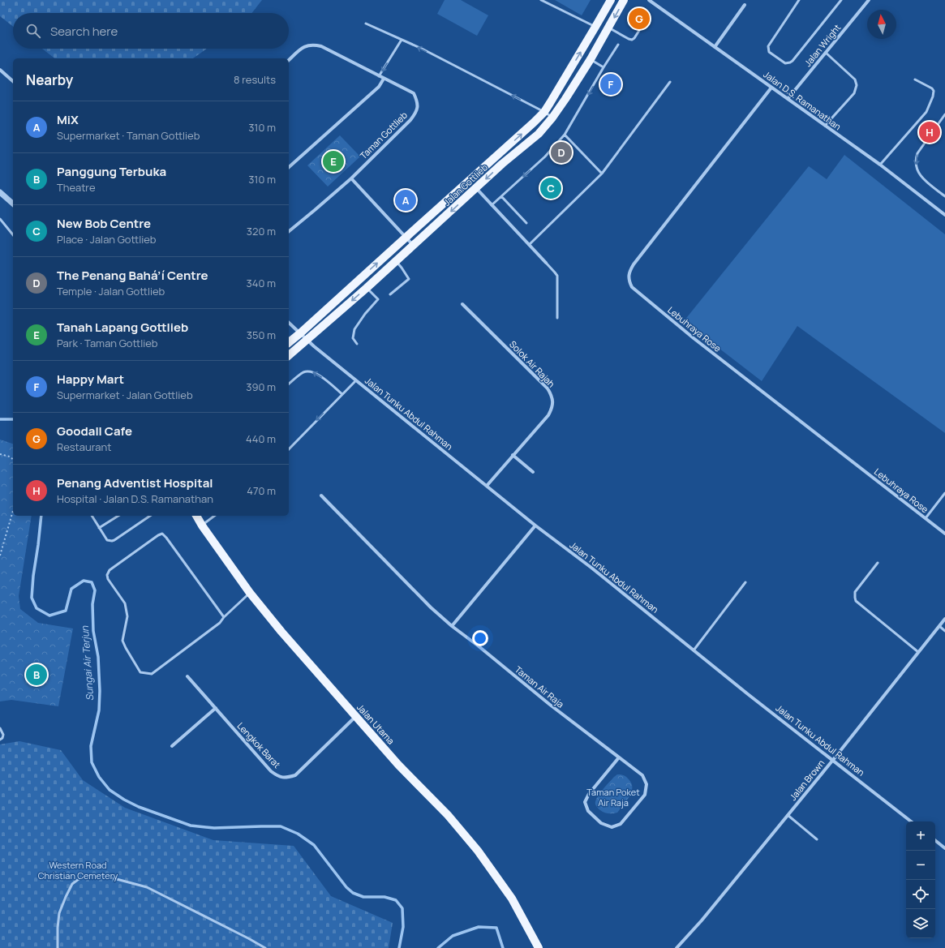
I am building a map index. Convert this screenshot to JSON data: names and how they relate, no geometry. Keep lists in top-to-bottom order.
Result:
{
  "streets": {
    "main road": ["Jalan Gottlieb", "Jalan Utama"],
    "street": [
      "Jalan Wright",
      "Jalan D.S. Ramanathan",
      "Taman Gottlieb",
      "Lebuhraya Rose",
      "Solok Air Rajah",
      "Jalan Tunku Abdul Rahman",
      "Taman Air Raja",
      "Lengkok Barat",
      "Jalan Brown"
    ]
  },
  "crossings": [
    ["Jalan Wright", "Jalan D.S. Ramanathan"],
    ["Jalan D.S. Ramanathan", "Lebuhraya Rose"],
    ["Jalan Gottlieb", "Jalan Tunku Abdul Rahman"],
    ["Solok Air Rajah", "Jalan Tunku Abdul Rahman"],
    ["Jalan Tunku Abdul Rahman", "Jalan Brown"],
    ["Jalan Utama", "Lengkok Barat"]
  ],
  "water": ["Sungai Air Terjun"],
  "parks": ["Taman Poket Air Raja", "Western Road Christian Cemetery"],
  "north": "top",
  "page": {
    "pins": [
      "G",
      "F",
      "H",
      "D",
      "E",
      "C",
      "A",
      "B"
    ],
    "search": "Search here",
    "heading": ["Nearby", "8 results"],
    "list": [
      {
        "mark": "A",
        "name": "MiX",
        "note": "Supermarket · Taman Gottlieb",
        "value": "310 m"
      },
      {
        "mark": "B",
        "name": "Panggung Terbuka",
        "note": "Theatre",
        "value": "310 m"
      },
      {
        "mark": "C",
        "name": "New Bob Centre",
        "note": "Place · Jalan Gottlieb",
        "value": "320 m"
      },
      {
        "mark": "D",
        "name": "The Penang Bahá’í Centre",
        "note": "Temple · Jalan Gottlieb",
        "value": "340 m"
      },
      {
        "mark": "E",
        "name": "Tanah Lapang Gottlieb",
        "note": "Park · Taman Gottlieb",
        "value": "350 m"
      },
      {
        "mark": "F",
        "name": "Happy Mart",
        "note": "Supermarket · Jalan Gottlieb",
        "value": "390 m"
      },
      {
        "mark": "G",
        "name": "Goodall Cafe",
        "note": "Restaurant",
        "value": "440 m"
      },
      {
        "mark": "H",
        "name": "Penang Adventist Hospital",
        "note": "Hospital · Jalan D.S. Ramanathan",
        "value": "470 m"
      }
    ],
    "map_buttons": ["+", "−"]
  }
}
